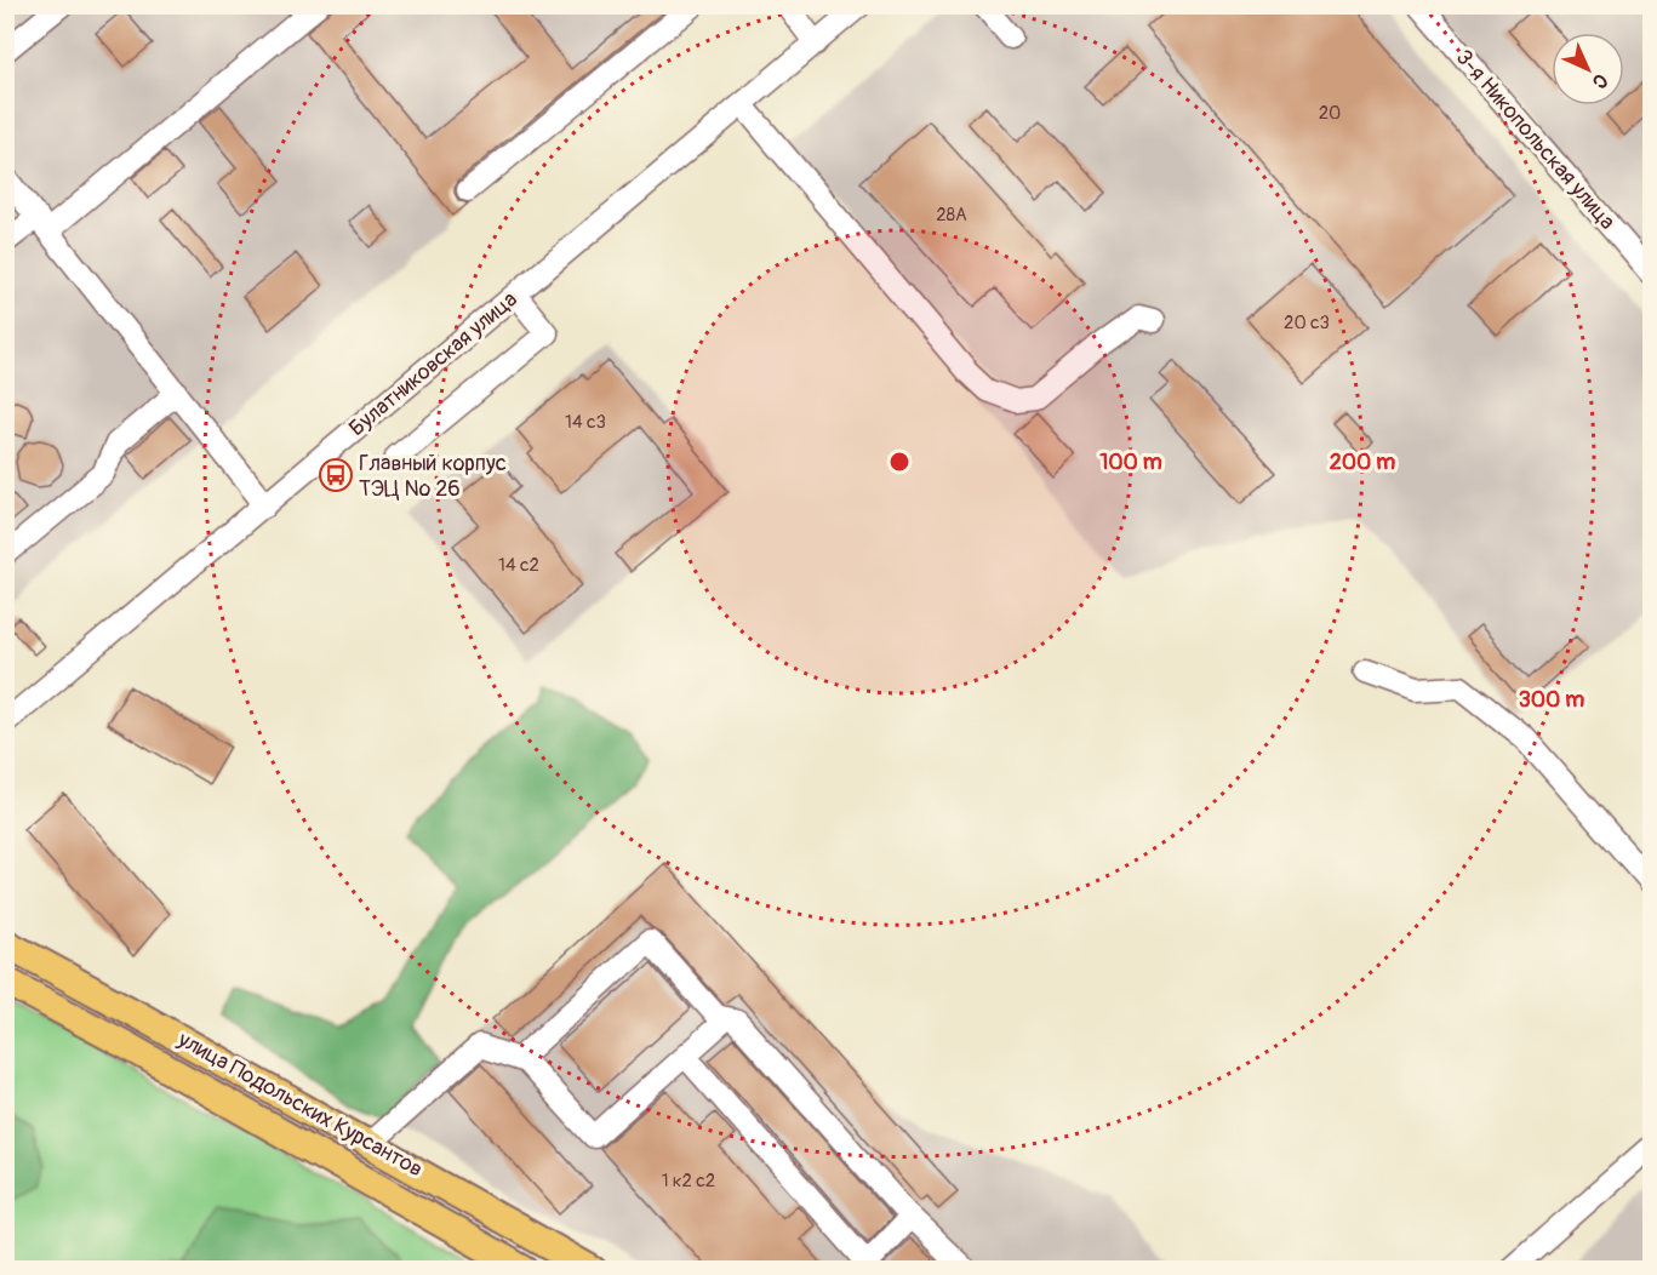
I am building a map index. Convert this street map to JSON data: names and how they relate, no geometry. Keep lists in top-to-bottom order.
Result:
{
  "streets": {
    "main road": ["улица Подольских Курсантов"],
    "street": ["3-я Никопольская улица", "Булатниковская улица"]
  },
  "places": {
    "bus stop": ["Главный корпус ТЭЦ № 26"]
  },
  "house_numbers": [
    "20",
    "28А",
    "20 с3",
    "14 с3",
    "14 с2",
    "1 к2 с2"
  ],
  "north": "bottom right",
  "rings": ["100 m", "200 m", "300 m"]
}
